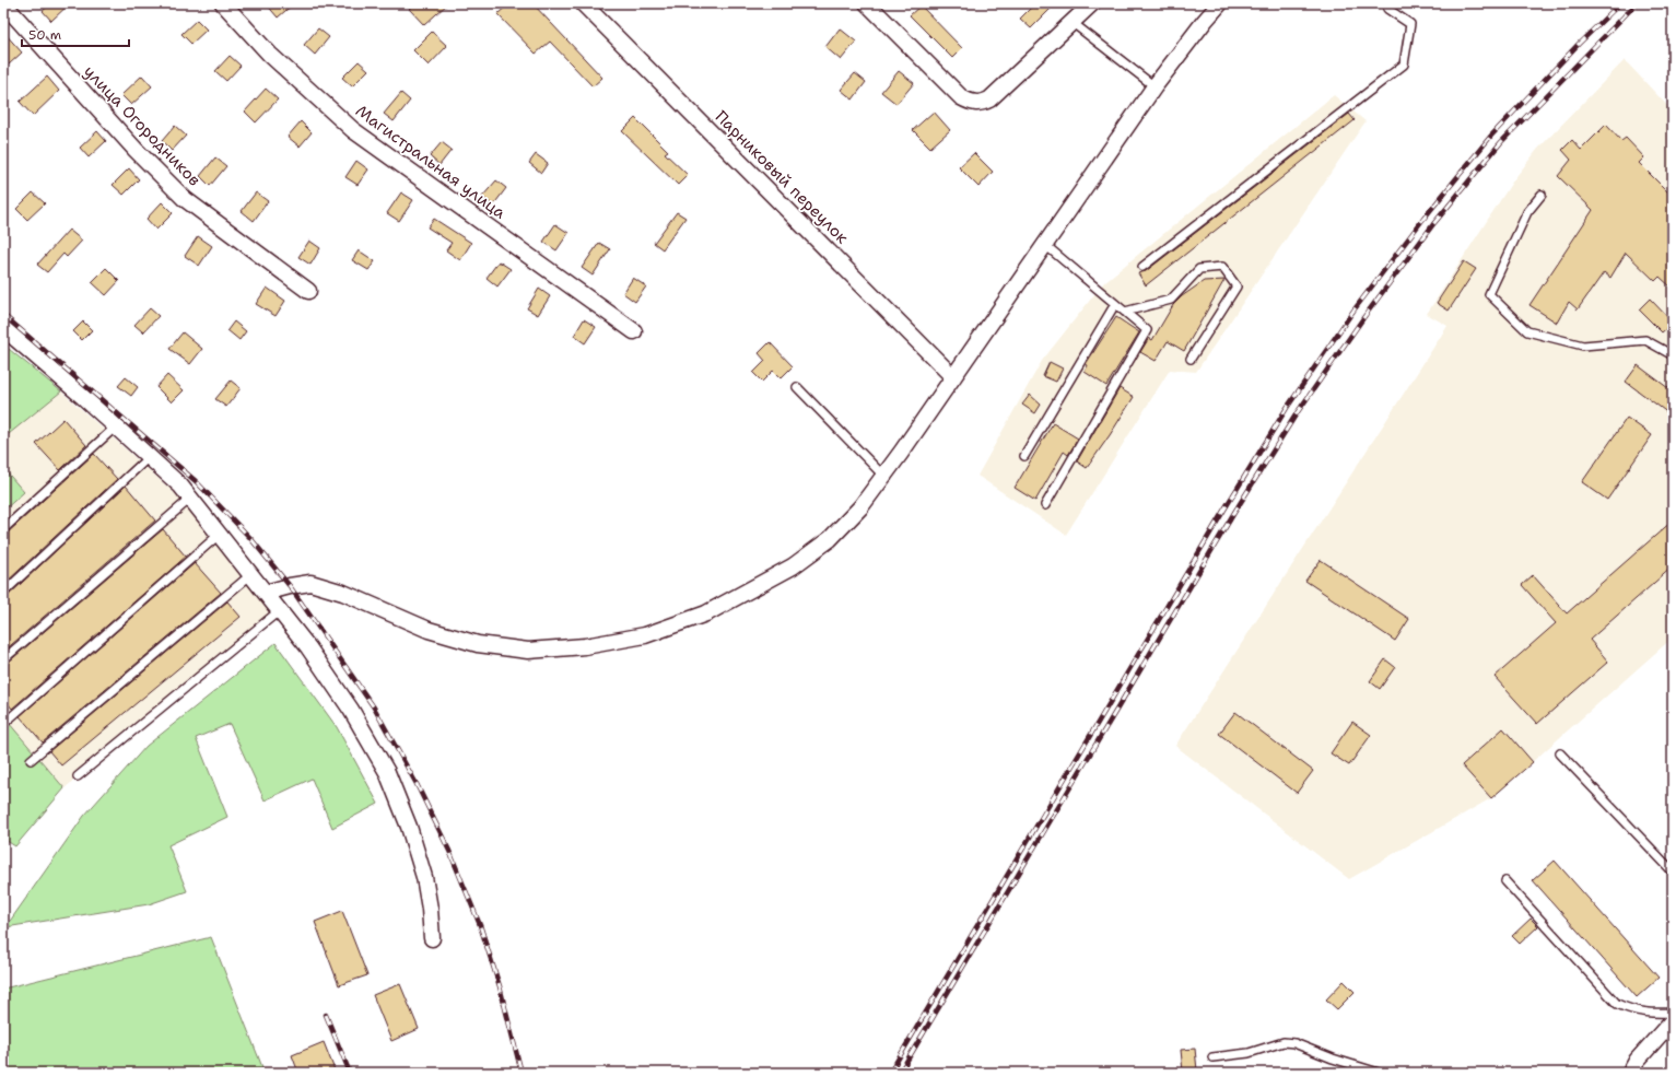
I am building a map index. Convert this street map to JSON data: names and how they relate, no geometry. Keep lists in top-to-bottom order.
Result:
{
  "streets": {
    "street": ["улица Огородников", "Магистральная улица", "Парниковый переулок"]
  },
  "scale_bar": "50 m"
}
